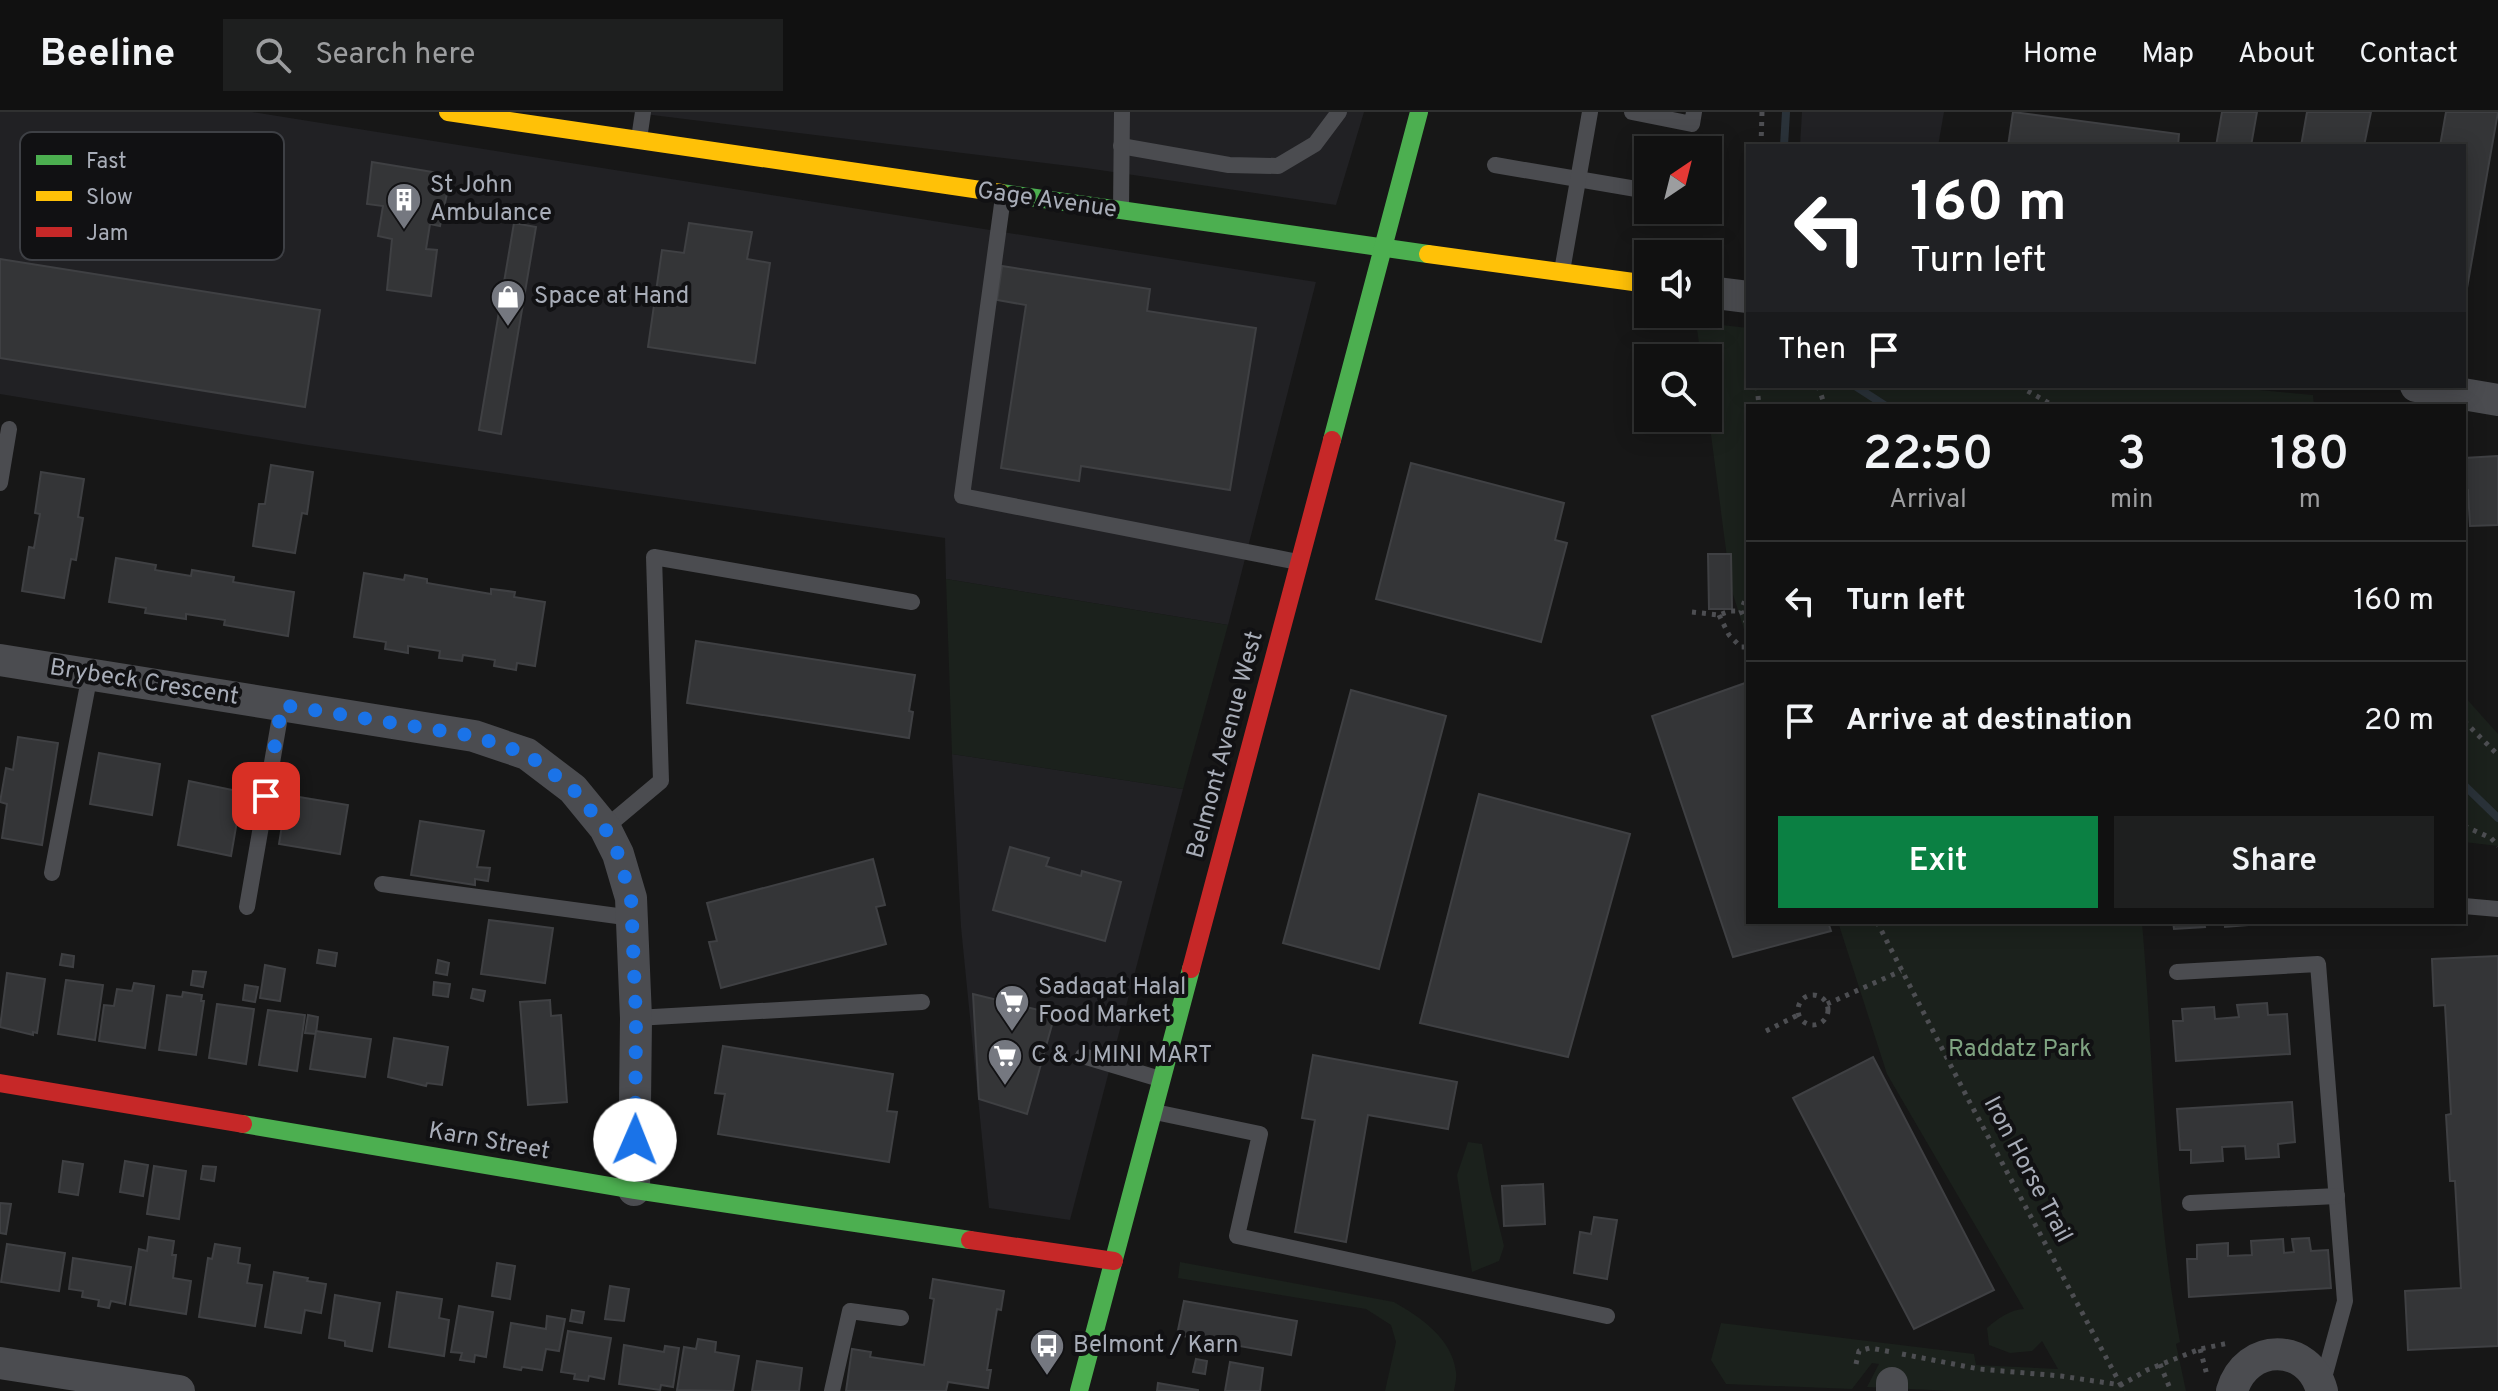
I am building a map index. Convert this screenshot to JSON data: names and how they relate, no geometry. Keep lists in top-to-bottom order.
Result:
{
  "streets": {
    "street": [
      "Gage Avenue",
      "Brybeck Crescent",
      "Belmont Avenue West",
      "Karn Street"
    ],
    "path": ["Iron Horse Trail"]
  },
  "crossings": [
    ["Gage Avenue", "Belmont Avenue West"],
    ["Brybeck Crescent", "Karn Street"],
    ["Belmont Avenue West", "Karn Street"]
  ],
  "parks": ["Raddatz Park"],
  "places": {
    "building": ["St John Ambulance"],
    "shop": ["Space at Hand"],
    "supermarket": ["Sadaqat Halal Food Market", "C & J MINI MART"],
    "bus stop": ["Belmont / Karn"]
  },
  "legend": ["Fast", "Slow", "Jam"],
  "north": "top right",
  "page": {
    "header": "Beeline",
    "search": "Search here",
    "nav": [
      "Home",
      "Map",
      "About",
      "Contact"
    ],
    "turn": ["160 m", "Turn left"],
    "then": "Then",
    "eta": [
      "22:50",
      "Arrival",
      "3",
      "min",
      "180",
      "m"
    ],
    "list": [
      {
        "name": "Turn left",
        "value": "160 m"
      },
      {
        "name": "Arrive at destination",
        "value": "20 m"
      }
    ],
    "buttons": ["Exit", "Share"]
  }
}
